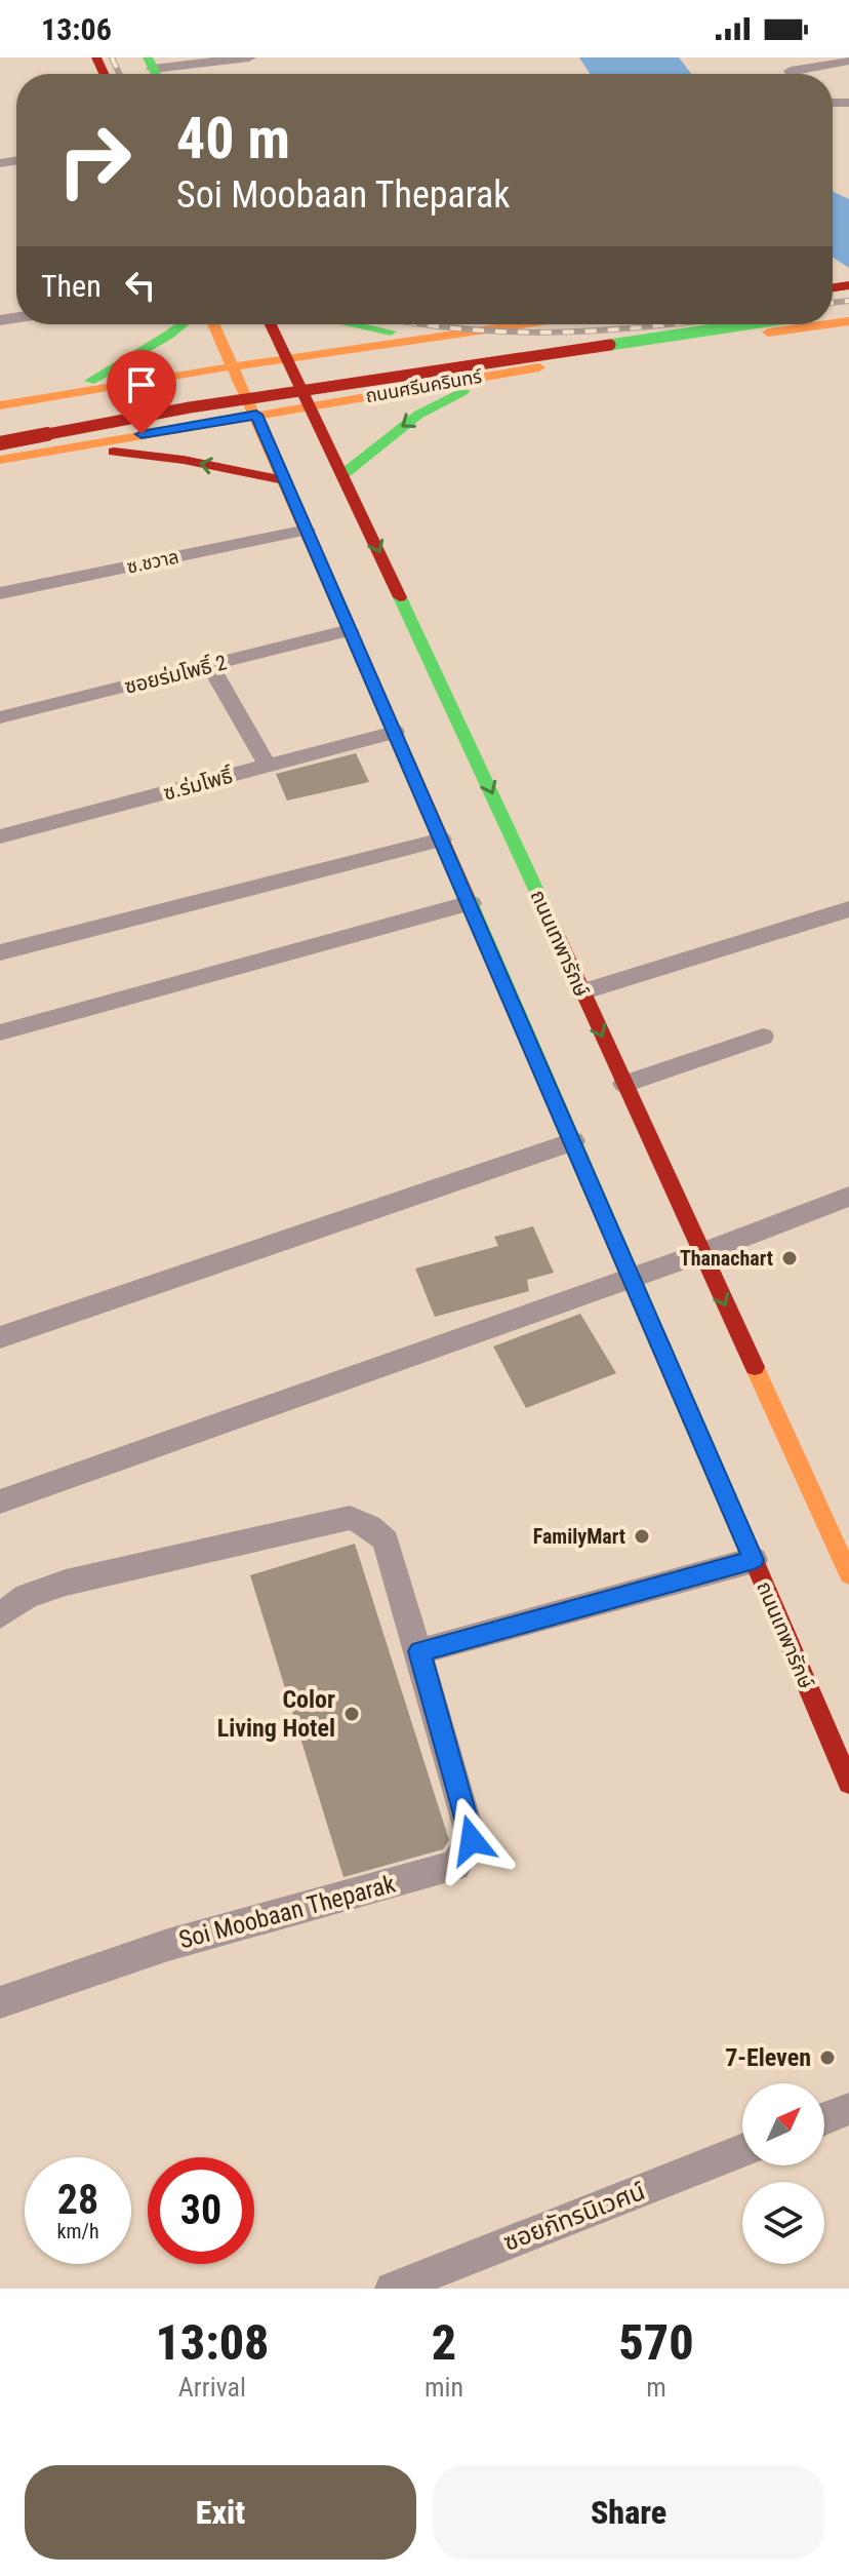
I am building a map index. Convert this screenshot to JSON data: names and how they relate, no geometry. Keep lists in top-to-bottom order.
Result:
{
  "streets": {
    "main road": ["ถนนศรีนครินทร์", "ถนนเทพารักษ์"],
    "street": [
      "ซ.ชวาล",
      "ซอยร่มโพธิ์ 2",
      "ซ.ร่มโพธิ์",
      "Soi Moobaan Theparak",
      "ซอยภัทรนิเวศน์"
    ]
  },
  "crossings": [
    ["ถนนศรีนครินทร์", "ถนนเทพารักษ์"],
    ["ซ.ชวาล", "ถนนเทพารักษ์"],
    ["ซอยร่มโพธิ์ 2", "ถนนเทพารักษ์"],
    ["ซ.ร่มโพธิ์", "ถนนเทพารักษ์"]
  ],
  "places": [
    "Thanachart",
    "FamilyMart",
    "Color Living Hotel",
    "7-Eleven"
  ],
  "north": "top right",
  "page": {
    "status": "13:06",
    "turn": ["40 m", "Soi Moobaan Theparak"],
    "then": "Then",
    "speed": "28 km/h",
    "limit": "30",
    "eta": [
      "13:08",
      "Arrival",
      "2",
      "min",
      "570",
      "m"
    ],
    "buttons": ["Exit", "Share"]
  }
}
